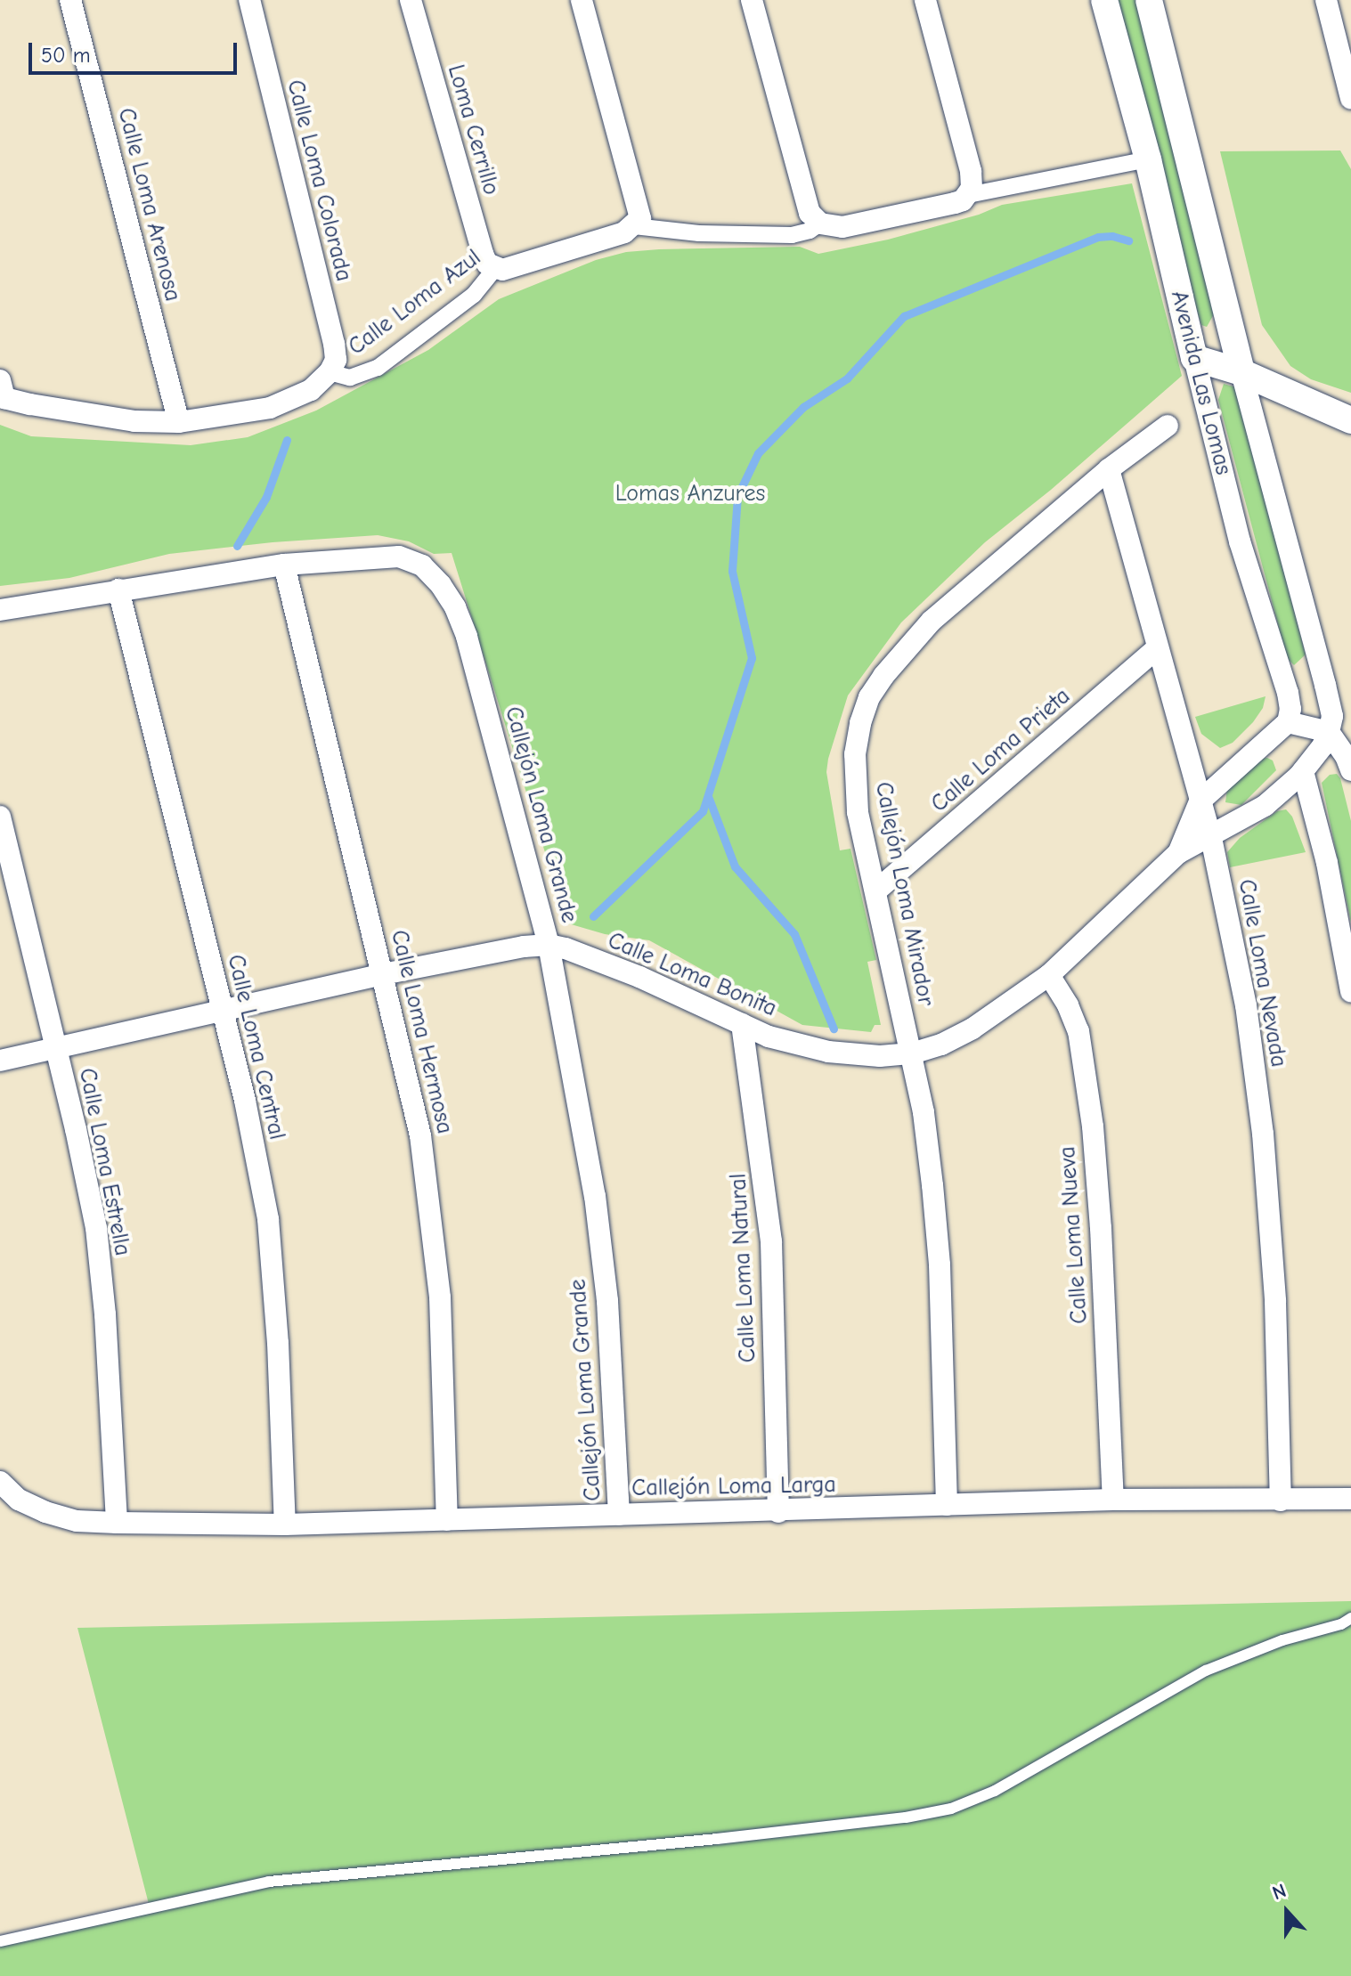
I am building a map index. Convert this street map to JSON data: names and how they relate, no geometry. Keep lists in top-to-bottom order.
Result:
{
  "streets": {
    "street": [
      "Loma Cerrillo",
      "Calle Loma Colorada",
      "Calle Loma Arenosa",
      "Calle Loma Azul",
      "Avenida Las Lomas",
      "Calle Loma Prieta",
      "Callejón Loma Grande",
      "Callejón Loma Mirador",
      "Calle Loma Nevada",
      "Calle Loma Bonita",
      "Calle Loma Hermosa",
      "Calle Loma Central",
      "Calle Loma Estrella",
      "Calle Loma Nueva",
      "Calle Loma Natural",
      "Callejón Loma Larga"
    ]
  },
  "crossings": [
    ["Loma Cerrillo", "Calle Loma Azul"],
    ["Calle Loma Colorada", "Calle Loma Azul"],
    ["Avenida Las Lomas", "Calle Loma Bonita"],
    ["Calle Loma Prieta", "Callejón Loma Mirador"],
    ["Calle Loma Prieta", "Calle Loma Nevada"],
    ["Callejón Loma Grande", "Calle Loma Bonita"],
    ["Callejón Loma Grande", "Calle Loma Hermosa"],
    ["Callejón Loma Grande", "Calle Loma Central"],
    ["Callejón Loma Grande", "Callejón Loma Larga"],
    ["Callejón Loma Mirador", "Calle Loma Nevada"],
    ["Callejón Loma Mirador", "Calle Loma Bonita"],
    ["Callejón Loma Mirador", "Callejón Loma Larga"],
    ["Calle Loma Nevada", "Calle Loma Bonita"],
    ["Calle Loma Nevada", "Callejón Loma Larga"],
    ["Calle Loma Bonita", "Calle Loma Hermosa"],
    ["Calle Loma Bonita", "Calle Loma Central"],
    ["Calle Loma Bonita", "Calle Loma Estrella"],
    ["Calle Loma Bonita", "Calle Loma Nueva"],
    ["Calle Loma Bonita", "Calle Loma Natural"],
    ["Calle Loma Hermosa", "Callejón Loma Larga"],
    ["Calle Loma Central", "Callejón Loma Larga"],
    ["Calle Loma Estrella", "Callejón Loma Larga"],
    ["Calle Loma Nueva", "Callejón Loma Larga"],
    ["Calle Loma Natural", "Callejón Loma Larga"]
  ],
  "parks": ["Lomas Anzures"],
  "scale_bar": "50 m",
  "north": "top"
}
